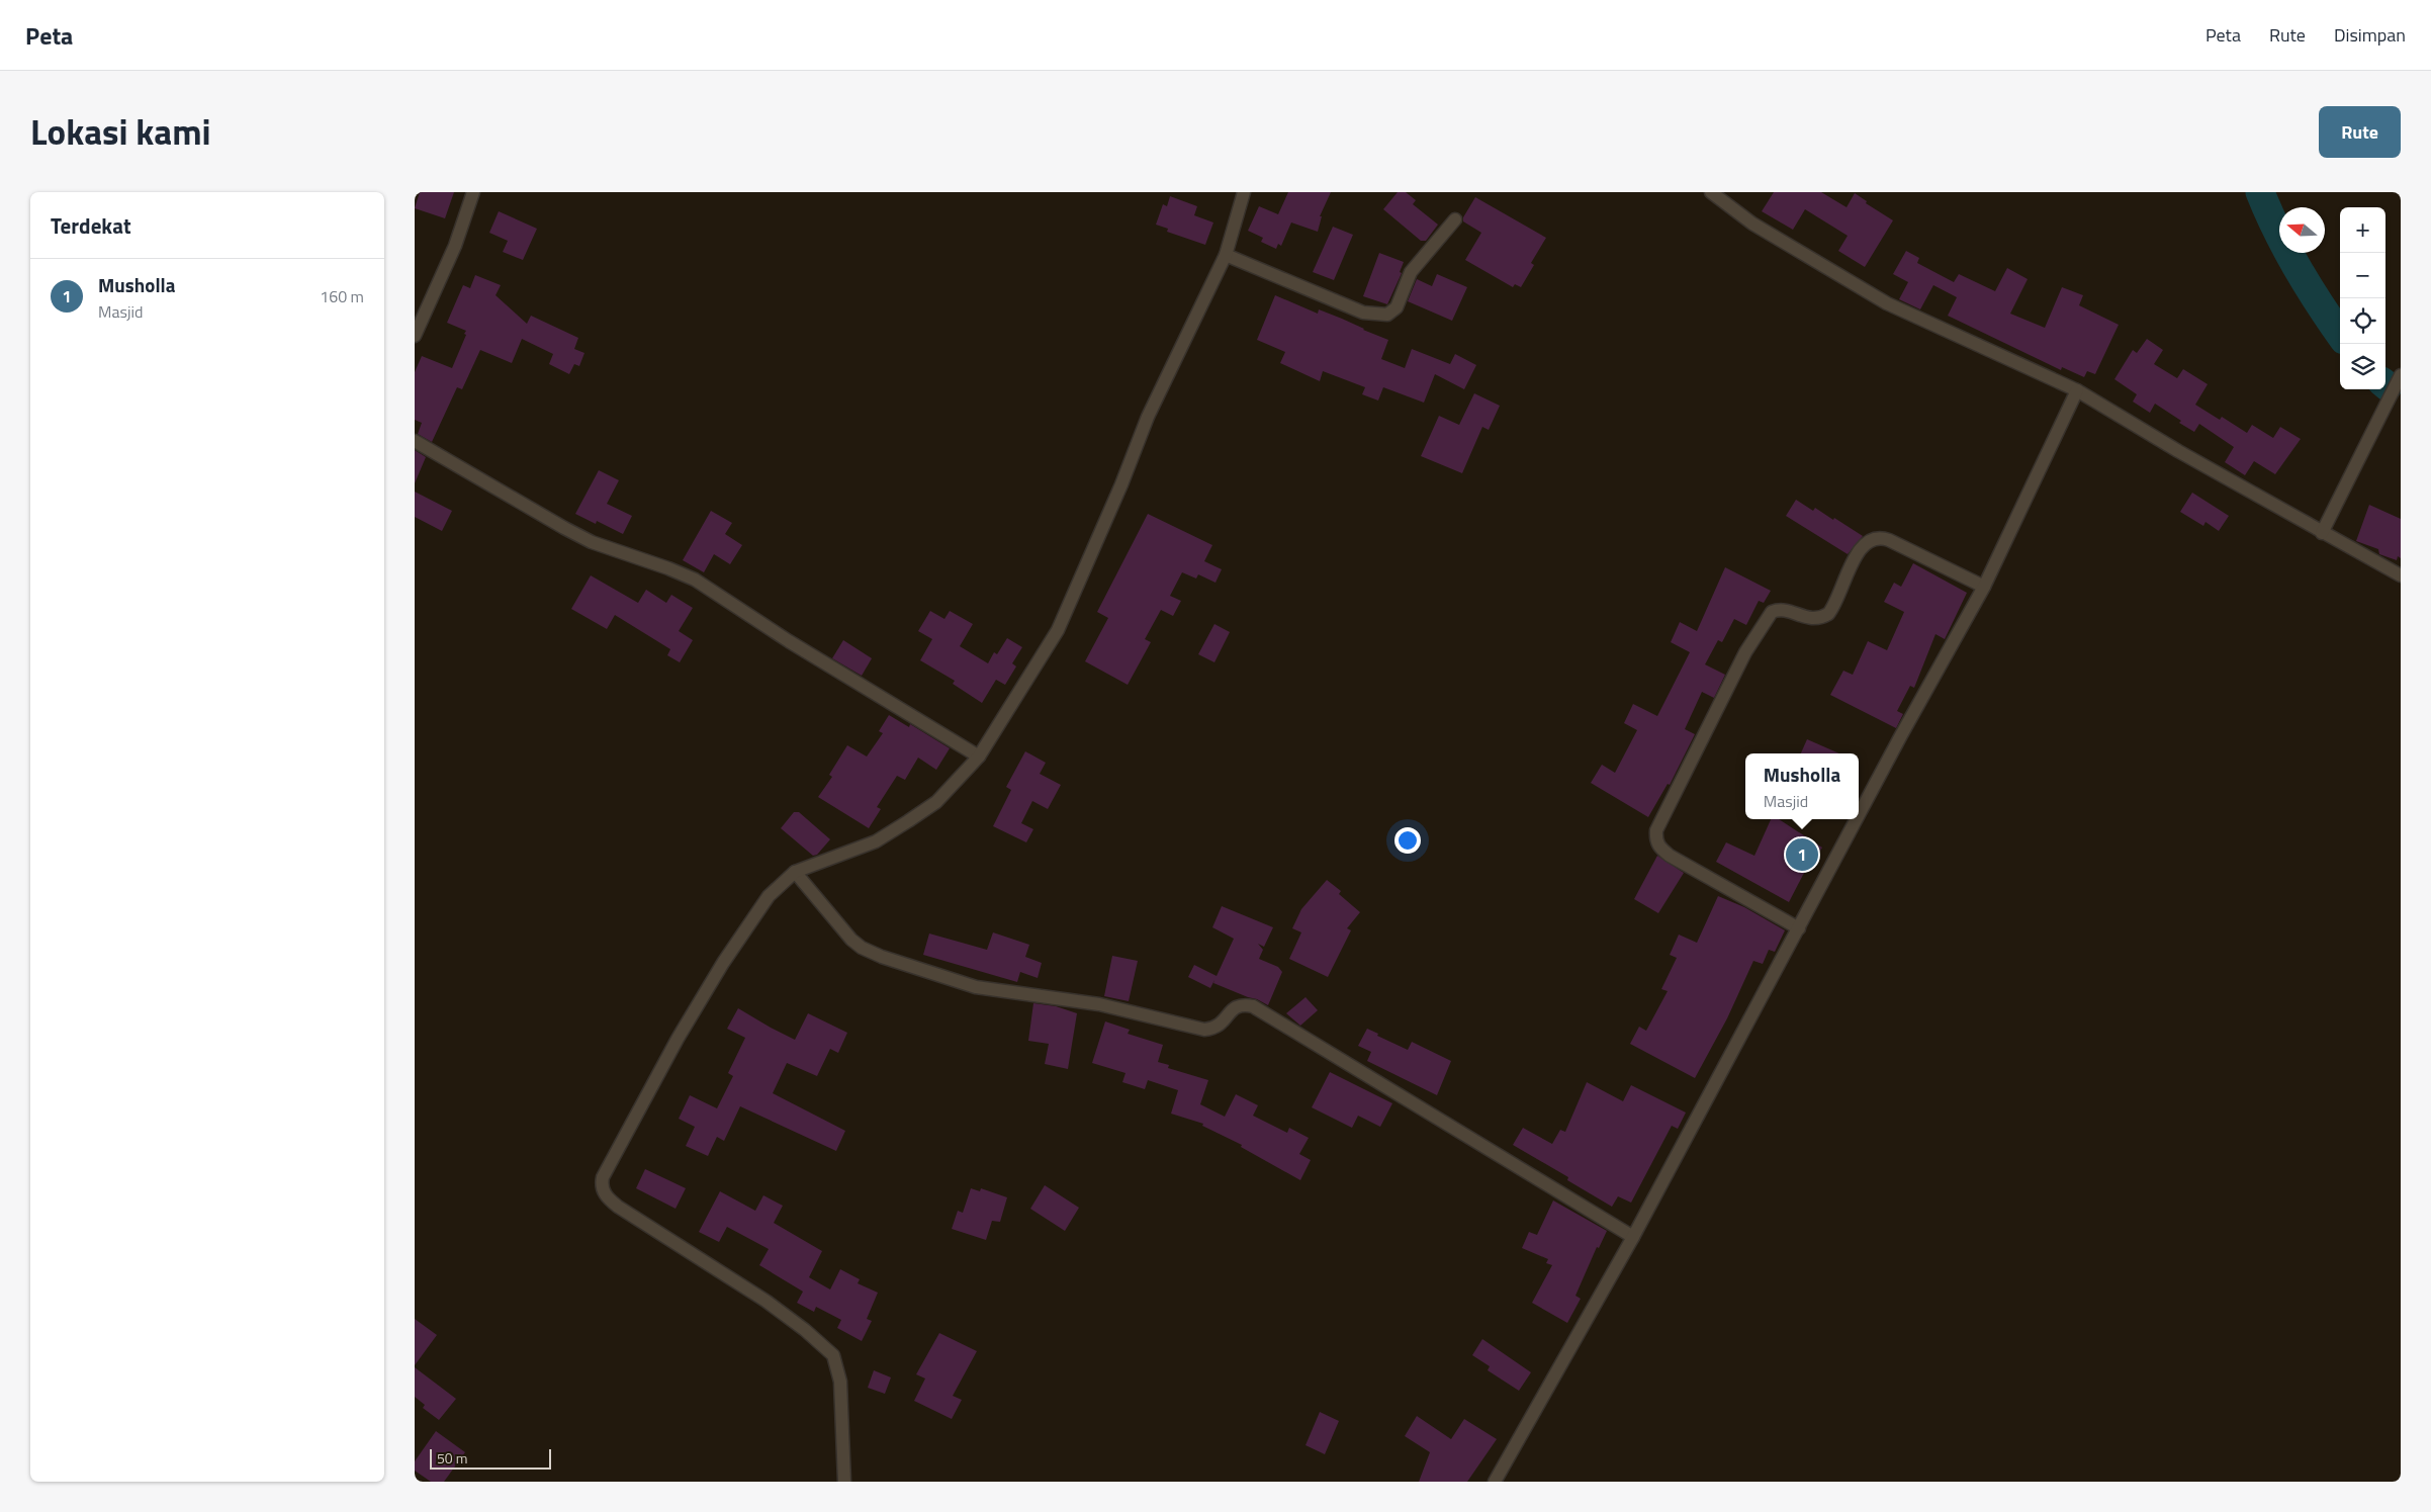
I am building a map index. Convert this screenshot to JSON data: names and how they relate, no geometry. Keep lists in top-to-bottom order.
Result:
{
  "scale_bar": "50 m",
  "north": "left",
  "page": {
    "header": "Peta",
    "nav": ["Peta", "Rute", "Disimpan"],
    "title": "Lokasi kami",
    "buttons": "Rute",
    "heading": "Terdekat",
    "map_buttons": ["+", "−"],
    "list": [
      {
        "mark": "1",
        "name": "Musholla",
        "note": "Masjid",
        "value": "160 m"
      }
    ],
    "popup": ["Musholla", "Masjid"],
    "pins": "1",
    "scale": "50 m"
  }
}
